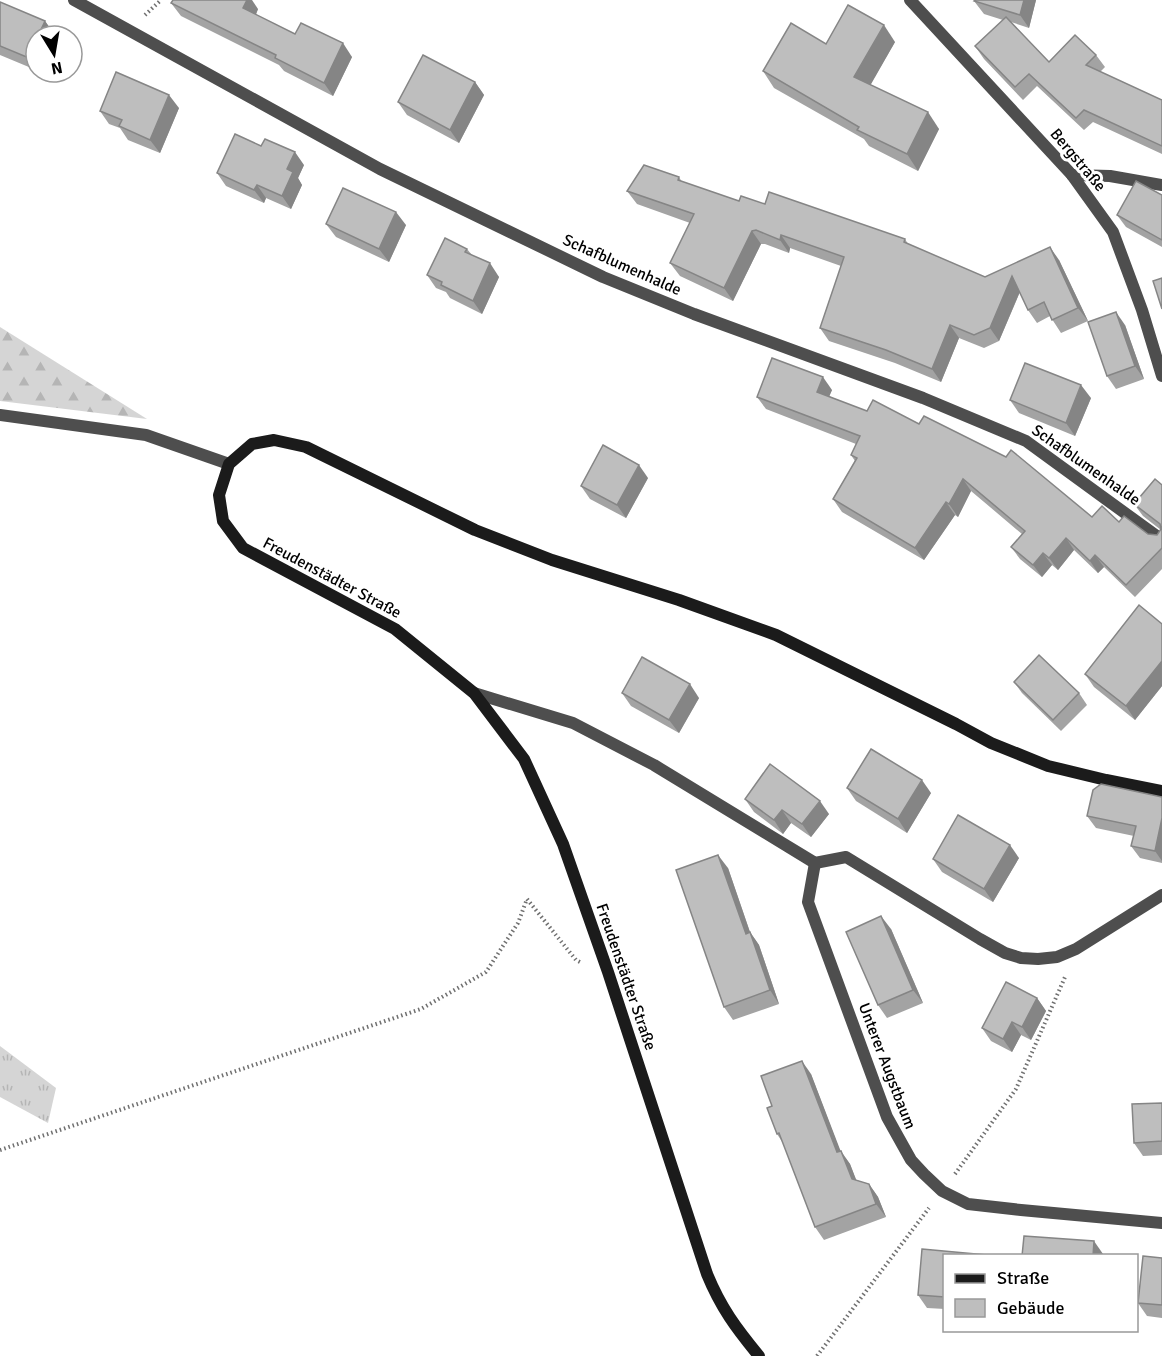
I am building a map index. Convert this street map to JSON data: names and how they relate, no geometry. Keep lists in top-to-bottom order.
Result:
{
  "streets": {
    "street": [
      "Bergstraße",
      "Schafblumenhalde",
      "Freudenstädter Straße",
      "Unterer Augstbaum"
    ]
  },
  "legend": ["Straße", "Gebäude"],
  "north": "bottom"
}
